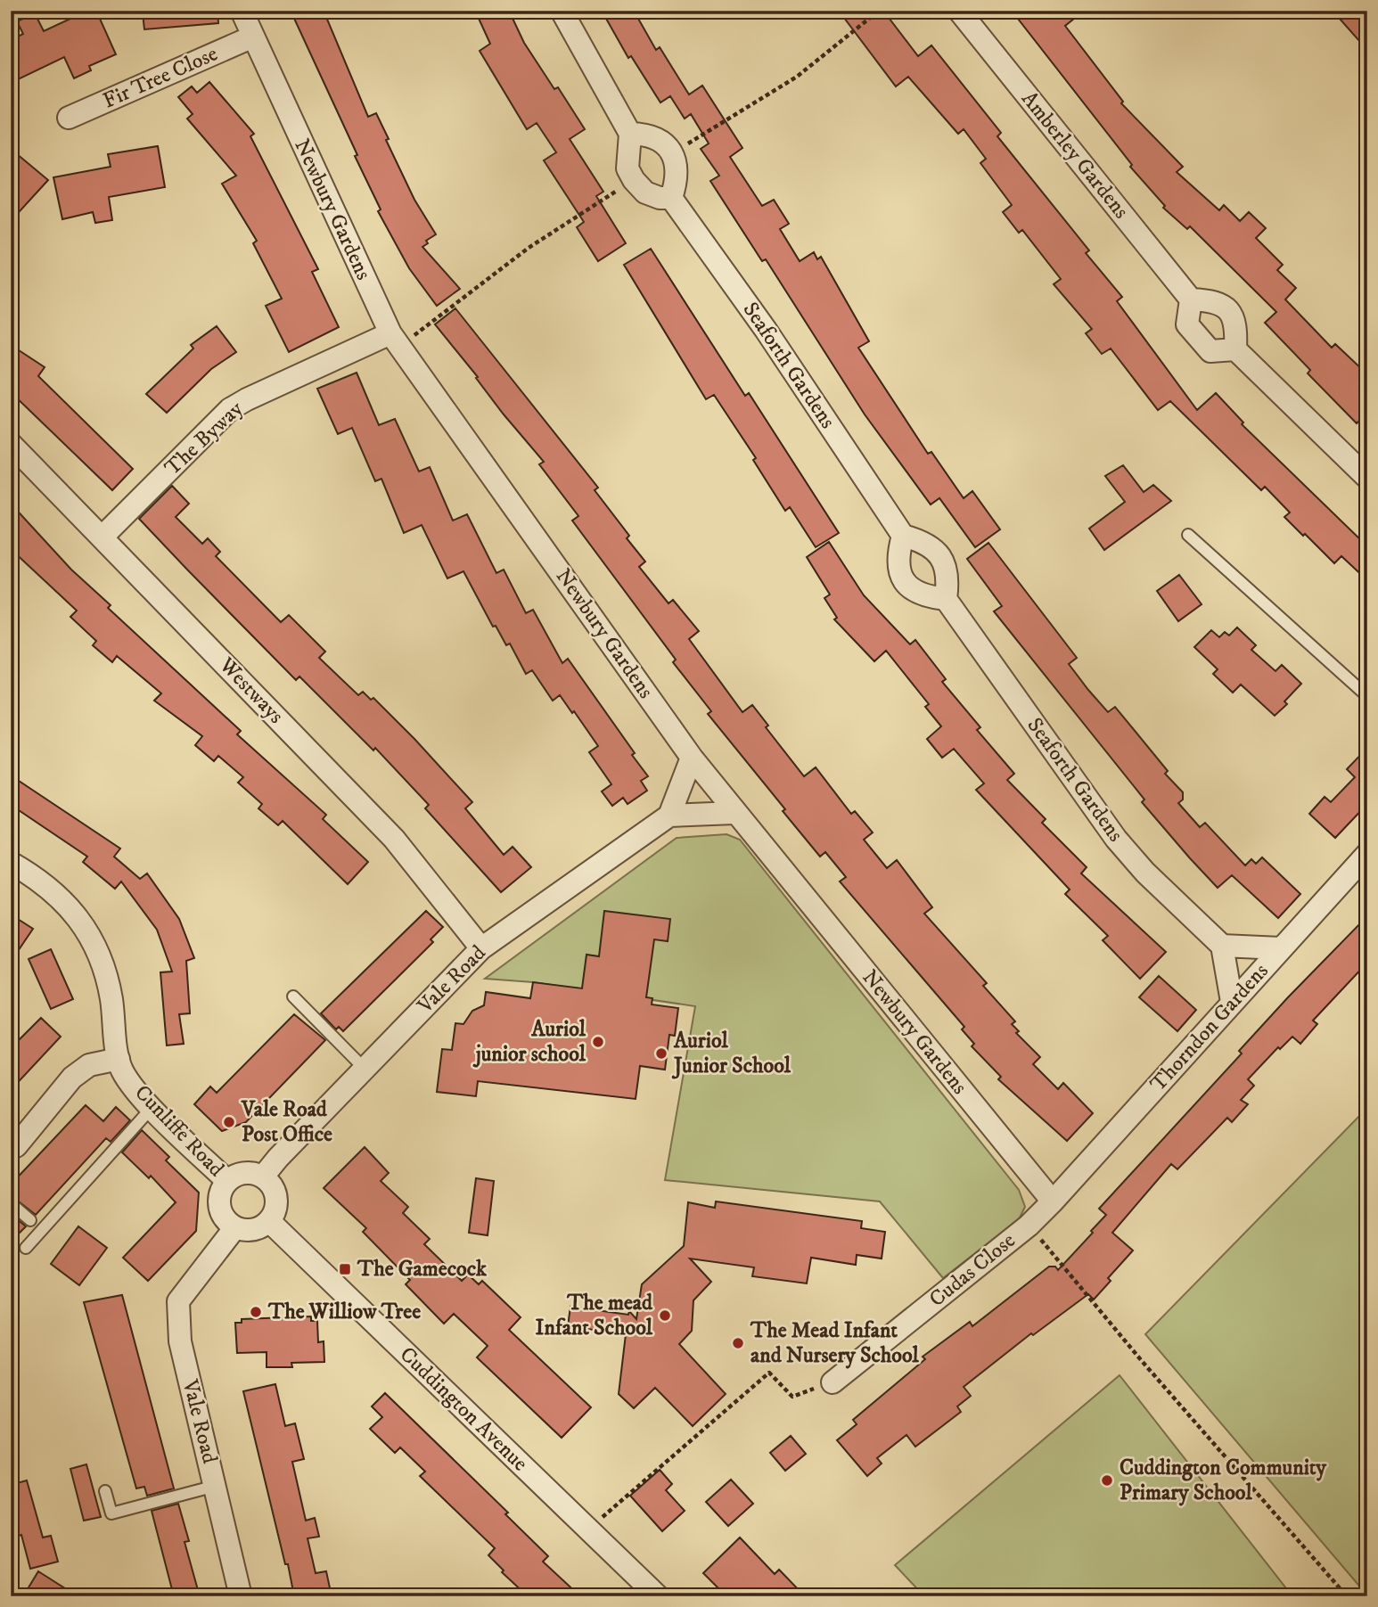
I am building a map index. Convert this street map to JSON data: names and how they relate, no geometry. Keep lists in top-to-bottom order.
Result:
{
  "streets": {
    "street": [
      "Fir Tree Close",
      "Amberley Gardens",
      "Newbury Gardens",
      "Seaforth Gardens",
      "The Byway",
      "Westways",
      "Vale Road",
      "Thorndon Gardens",
      "Cunliffe Road",
      "Cudas Close",
      "Cuddington Avenue"
    ]
  },
  "crossings": [
    ["Fir Tree Close", "Newbury Gardens"],
    ["Newbury Gardens", "The Byway"],
    ["Newbury Gardens", "Thorndon Gardens"],
    ["Newbury Gardens", "Cudas Close"],
    ["The Byway", "Westways"],
    ["Westways", "Vale Road"],
    ["Vale Road", "Cunliffe Road"],
    ["Vale Road", "Cuddington Avenue"],
    ["Thorndon Gardens", "Cudas Close"],
    ["Cunliffe Road", "Cuddington Avenue"]
  ],
  "places": {
    "other": [
      "Auriol junior school",
      "Auriol Junior School",
      "Vale Road Post Office",
      "The Williow Tree",
      "The mead Infant School",
      "The Mead Infant and Nursery School",
      "Cuddington Community Primary School"
    ],
    "transit": ["The Gamecock"]
  }
}
